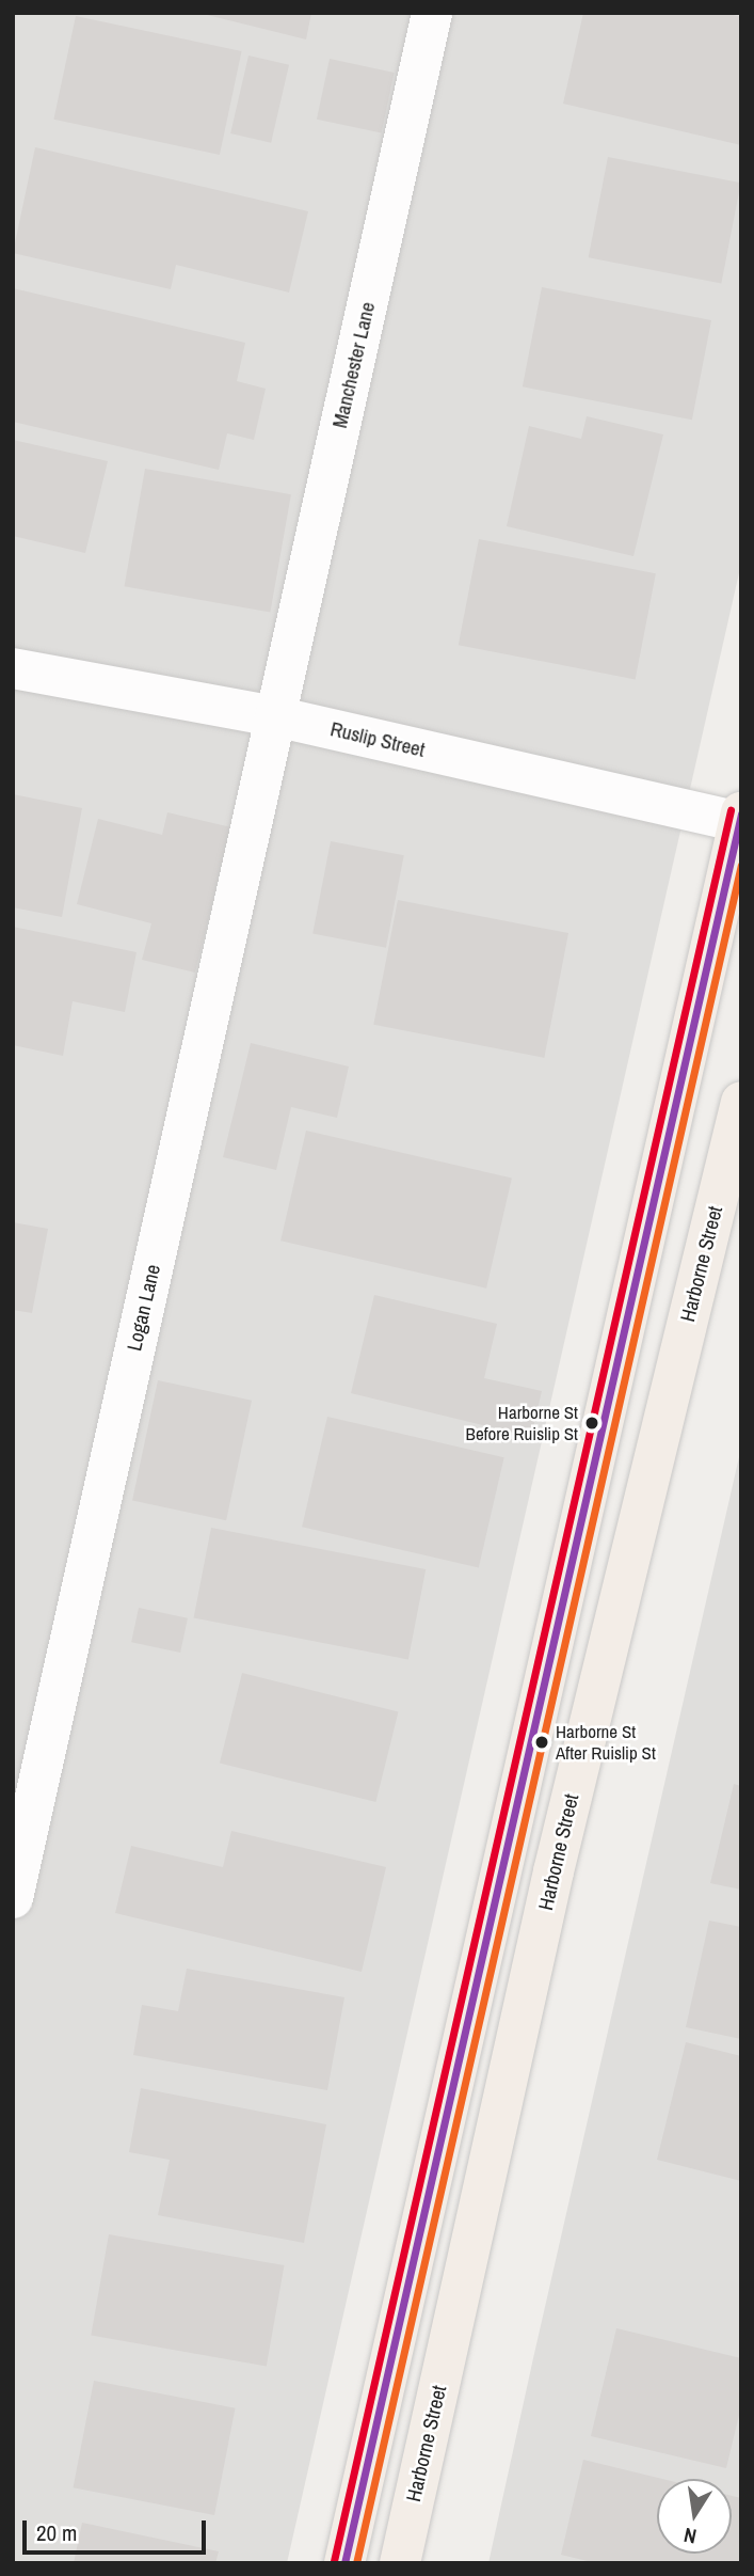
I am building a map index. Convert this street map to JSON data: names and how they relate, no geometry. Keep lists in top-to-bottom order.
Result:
{
  "streets": {
    "main road": ["Harborne Street"],
    "street": ["Manchester Lane", "Ruslip Street", "Logan Lane"]
  },
  "crossings": [
    ["Manchester Lane", "Ruslip Street"],
    ["Manchester Lane", "Logan Lane"],
    ["Ruslip Street", "Logan Lane"]
  ],
  "places": ["Harborne St Before Ruislip St", "Harborne St After Ruislip St"],
  "scale_bar": "20 m",
  "north": "bottom"
}
